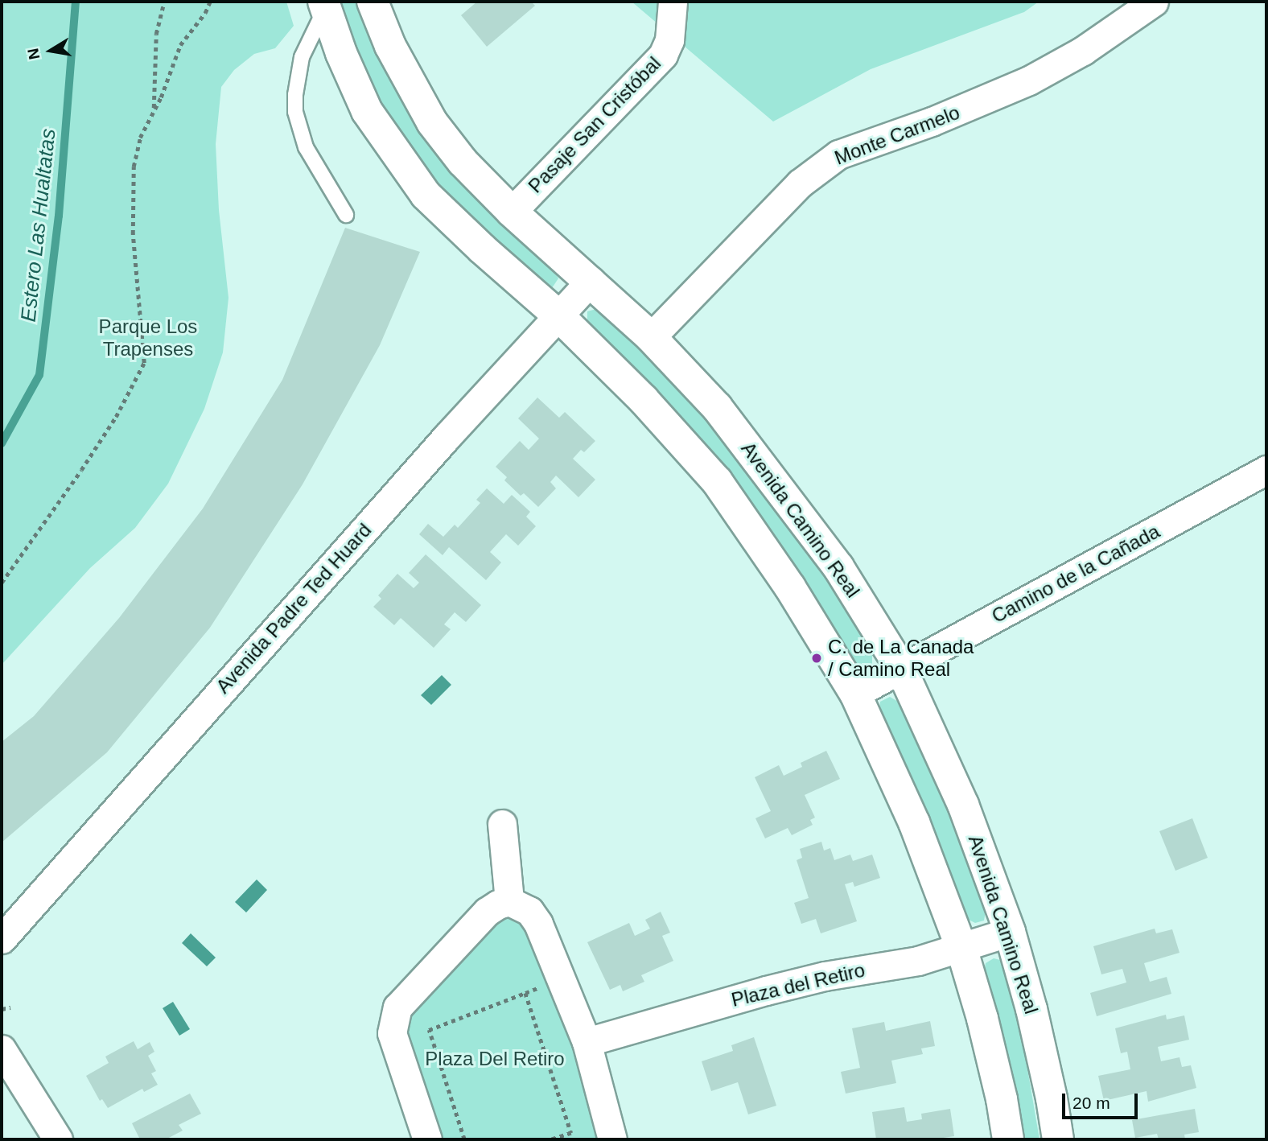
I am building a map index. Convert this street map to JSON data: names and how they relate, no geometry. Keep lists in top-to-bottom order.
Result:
{
  "streets": {
    "main road": ["Avenida Camino Real"],
    "street": [
      "Pasaje San Cristóbal",
      "Monte Carmelo",
      "Camino de la Cañada",
      "Avenida Padre Ted Huard",
      "Plaza del Retiro"
    ]
  },
  "crossings": [
    ["Pasaje San Cristóbal", "Avenida Camino Real"],
    ["Monte Carmelo", "Avenida Camino Real"],
    ["Avenida Camino Real", "Camino de la Cañada"],
    ["Avenida Camino Real", "Avenida Padre Ted Huard"],
    ["Avenida Camino Real", "Plaza del Retiro"]
  ],
  "water": ["Estero Las Hualtatas"],
  "parks": ["Parque Los Trapenses", "Plaza Del Retiro"],
  "places": ["C. de La Canada / Camino Real"],
  "scale_bar": "20 m",
  "north": "left"
}
